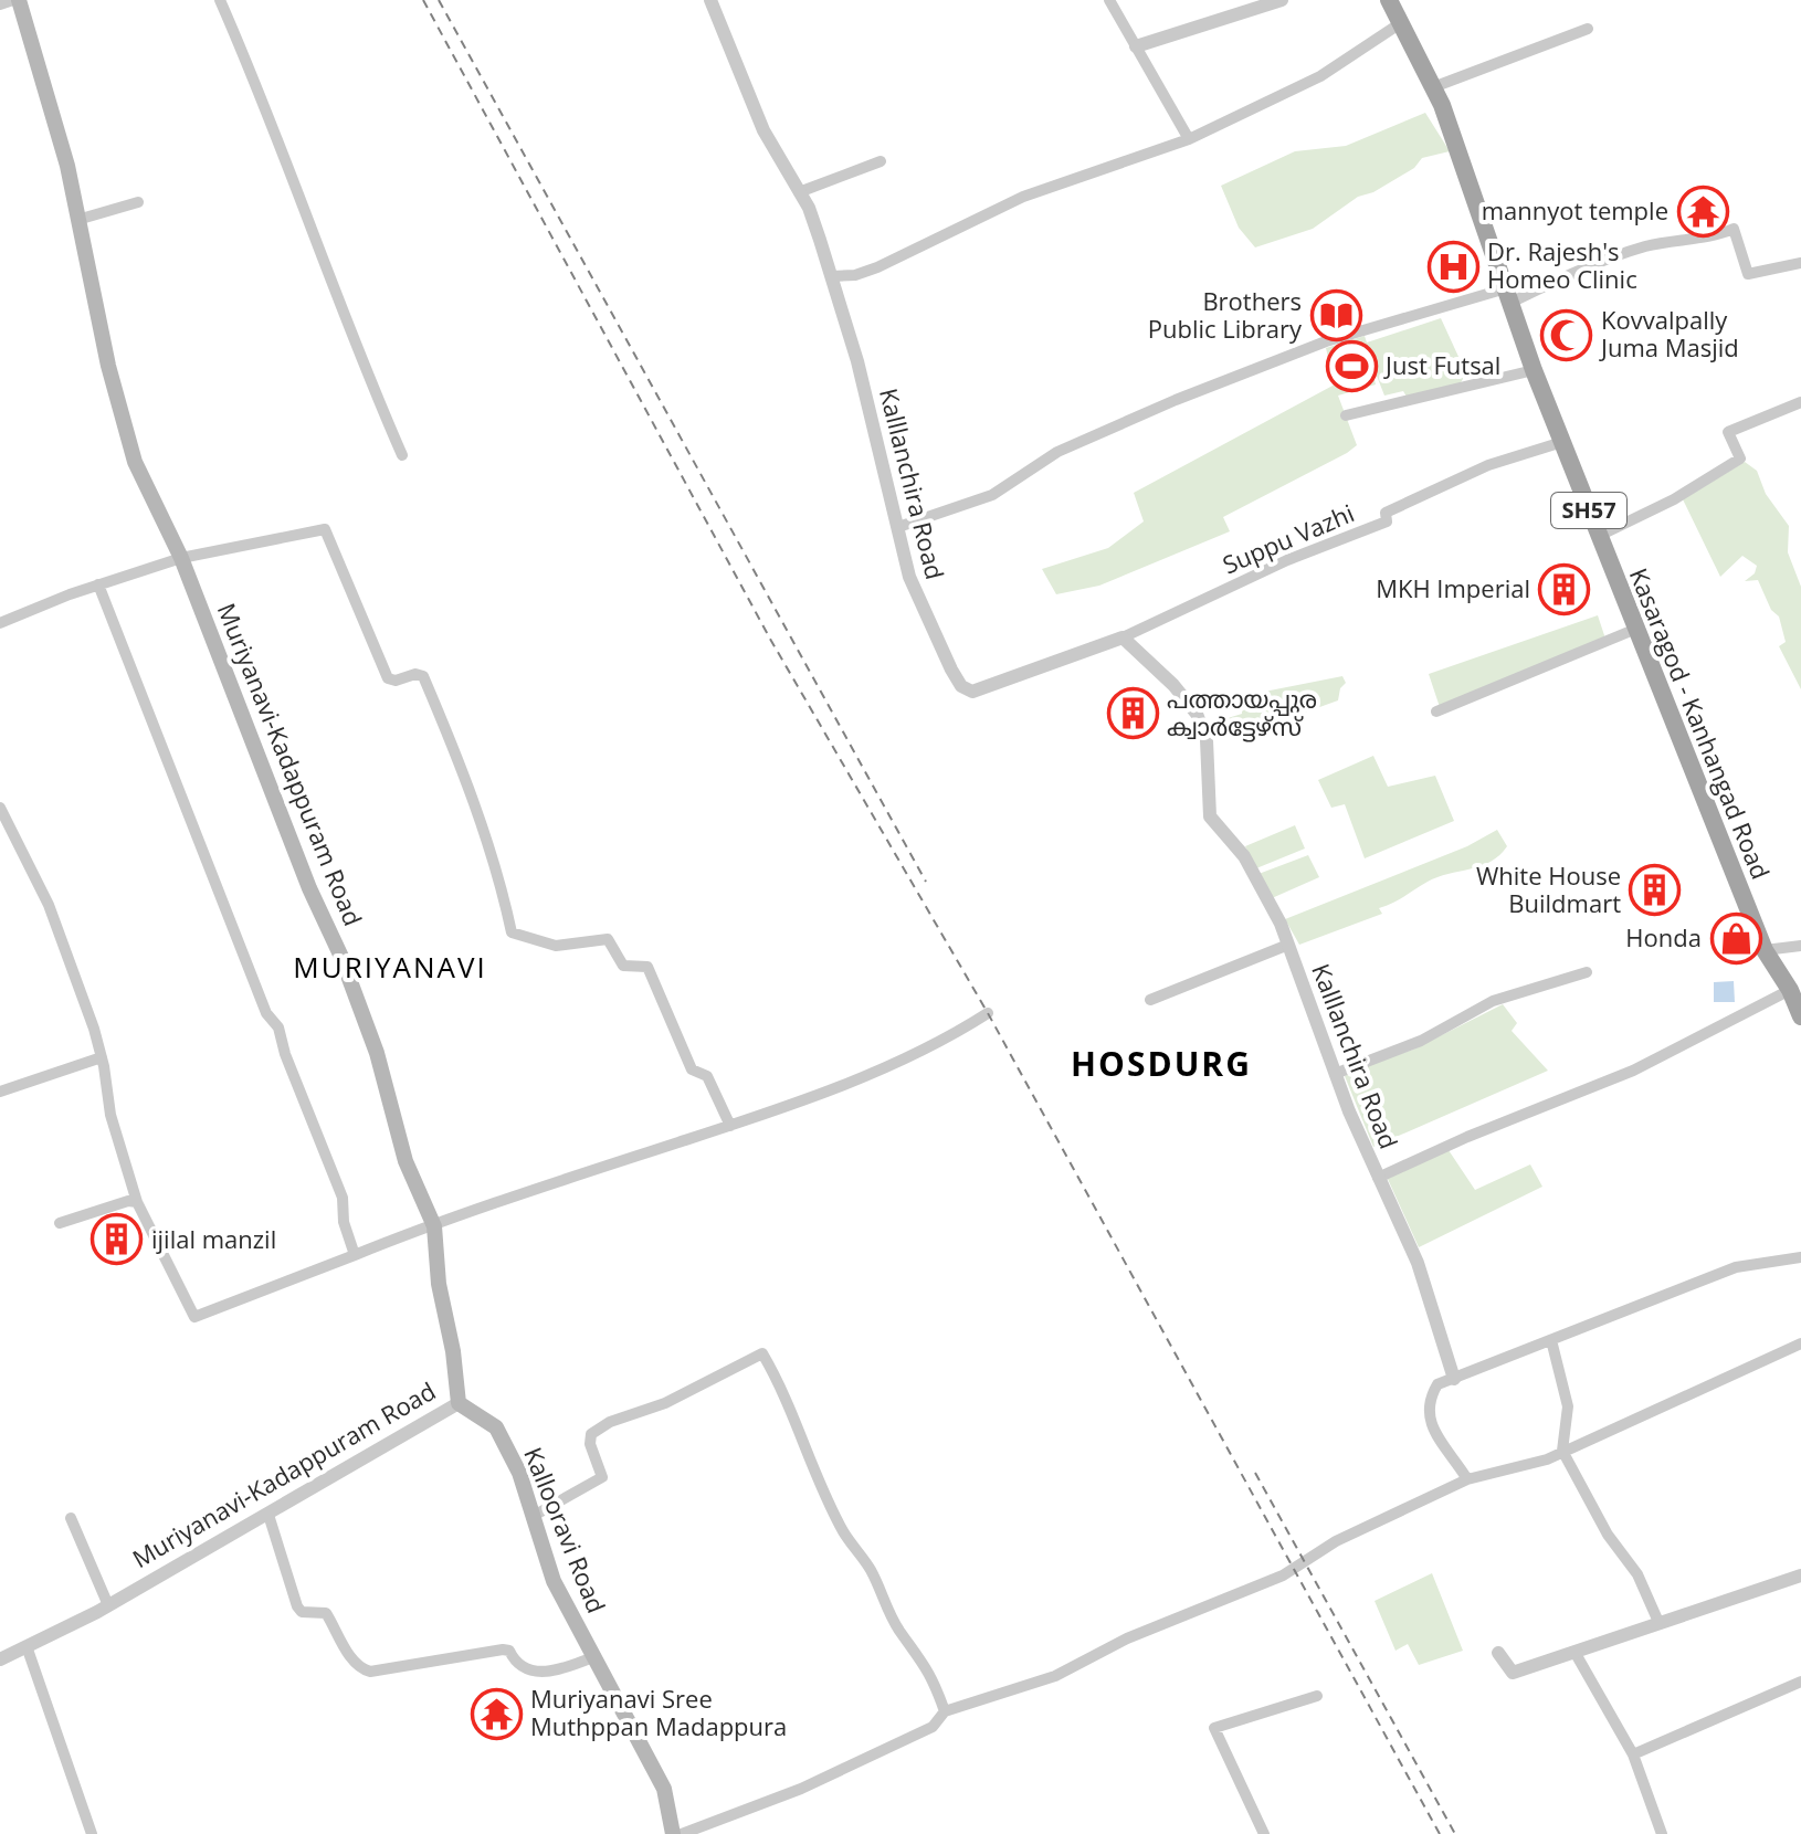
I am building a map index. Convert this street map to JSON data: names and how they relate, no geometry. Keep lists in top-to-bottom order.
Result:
{
  "streets": {
    "main road": [
      "SH57",
      "Kasaragod - Kanhangad Road",
      "Muriyanavi-Kadappuram Road",
      "Kallooravi Road"
    ],
    "street": ["Kalllanchira Road", "Suppu Vazhi"]
  },
  "crossings": [
    ["Kalllanchira Road", "Suppu Vazhi"],
    ["Suppu Vazhi", "Kasaragod - Kanhangad Road"],
    ["Muriyanavi-Kadappuram Road", "Kallooravi Road"]
  ],
  "districts": ["MURIYANAVI", "HOSDURG"],
  "places": {
    "temple": ["mannyot temple", "Muriyanavi Sree Muthppan Madappura"],
    "hospital": ["Dr. Rajesh's Homeo Clinic"],
    "library": ["Brothers Public Library"],
    "mosque": ["Kovvalpally Juma Masjid"],
    "sports": ["Just Futsal"],
    "building": [
      "MKH Imperial",
      "പത്തായപ്പുര ക്വാർട്ടേഴ്സ്",
      "White House Buildmart",
      "ijilal manzil"
    ],
    "shop": ["Honda"]
  }
}
